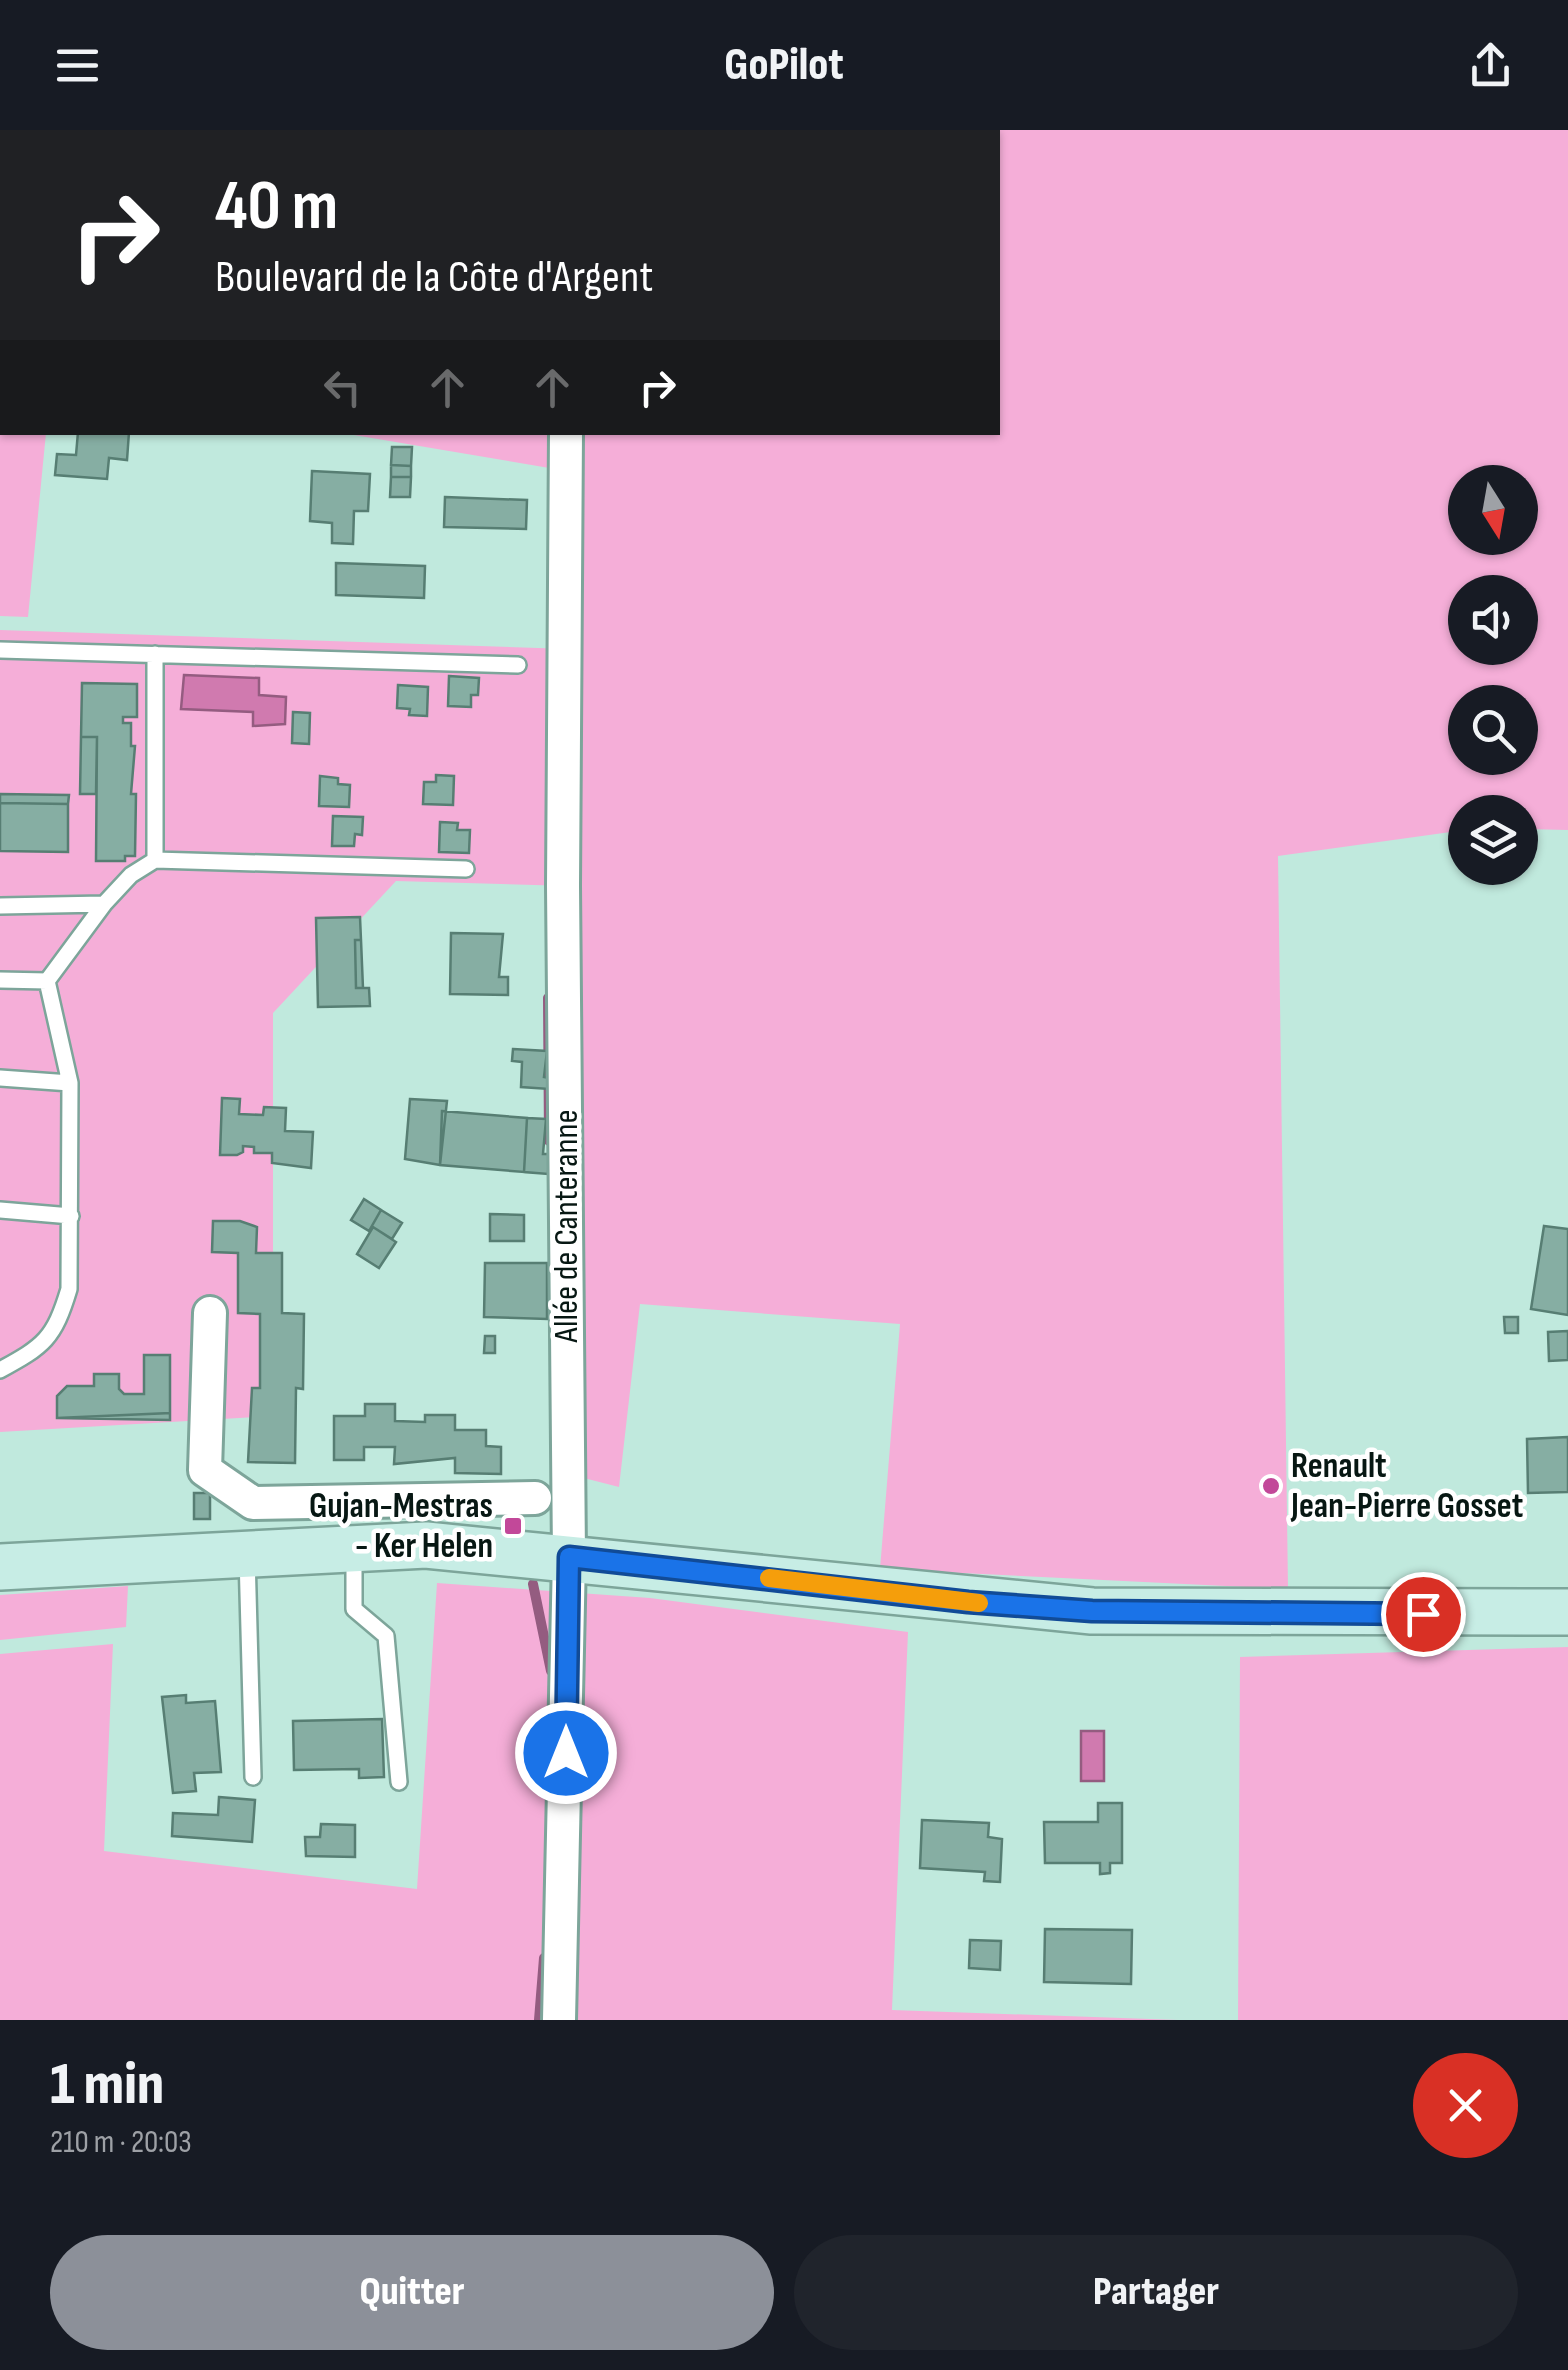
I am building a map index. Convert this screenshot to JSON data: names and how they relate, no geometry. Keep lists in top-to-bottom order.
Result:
{
  "streets": {
    "street": ["Allée de Canteranne"]
  },
  "places": {
    "other": ["Renault Jean-Pierre Gosset"],
    "transit": ["Gujan-Mestras - Ker Helen"]
  },
  "north": "bottom",
  "page": {
    "header": "GoPilot",
    "turn": ["40 m", "Boulevard de la Côte d'Argent"],
    "heading": ["1 min", "210 m · 20:03"],
    "buttons": ["Quitter", "Partager"]
  }
}
